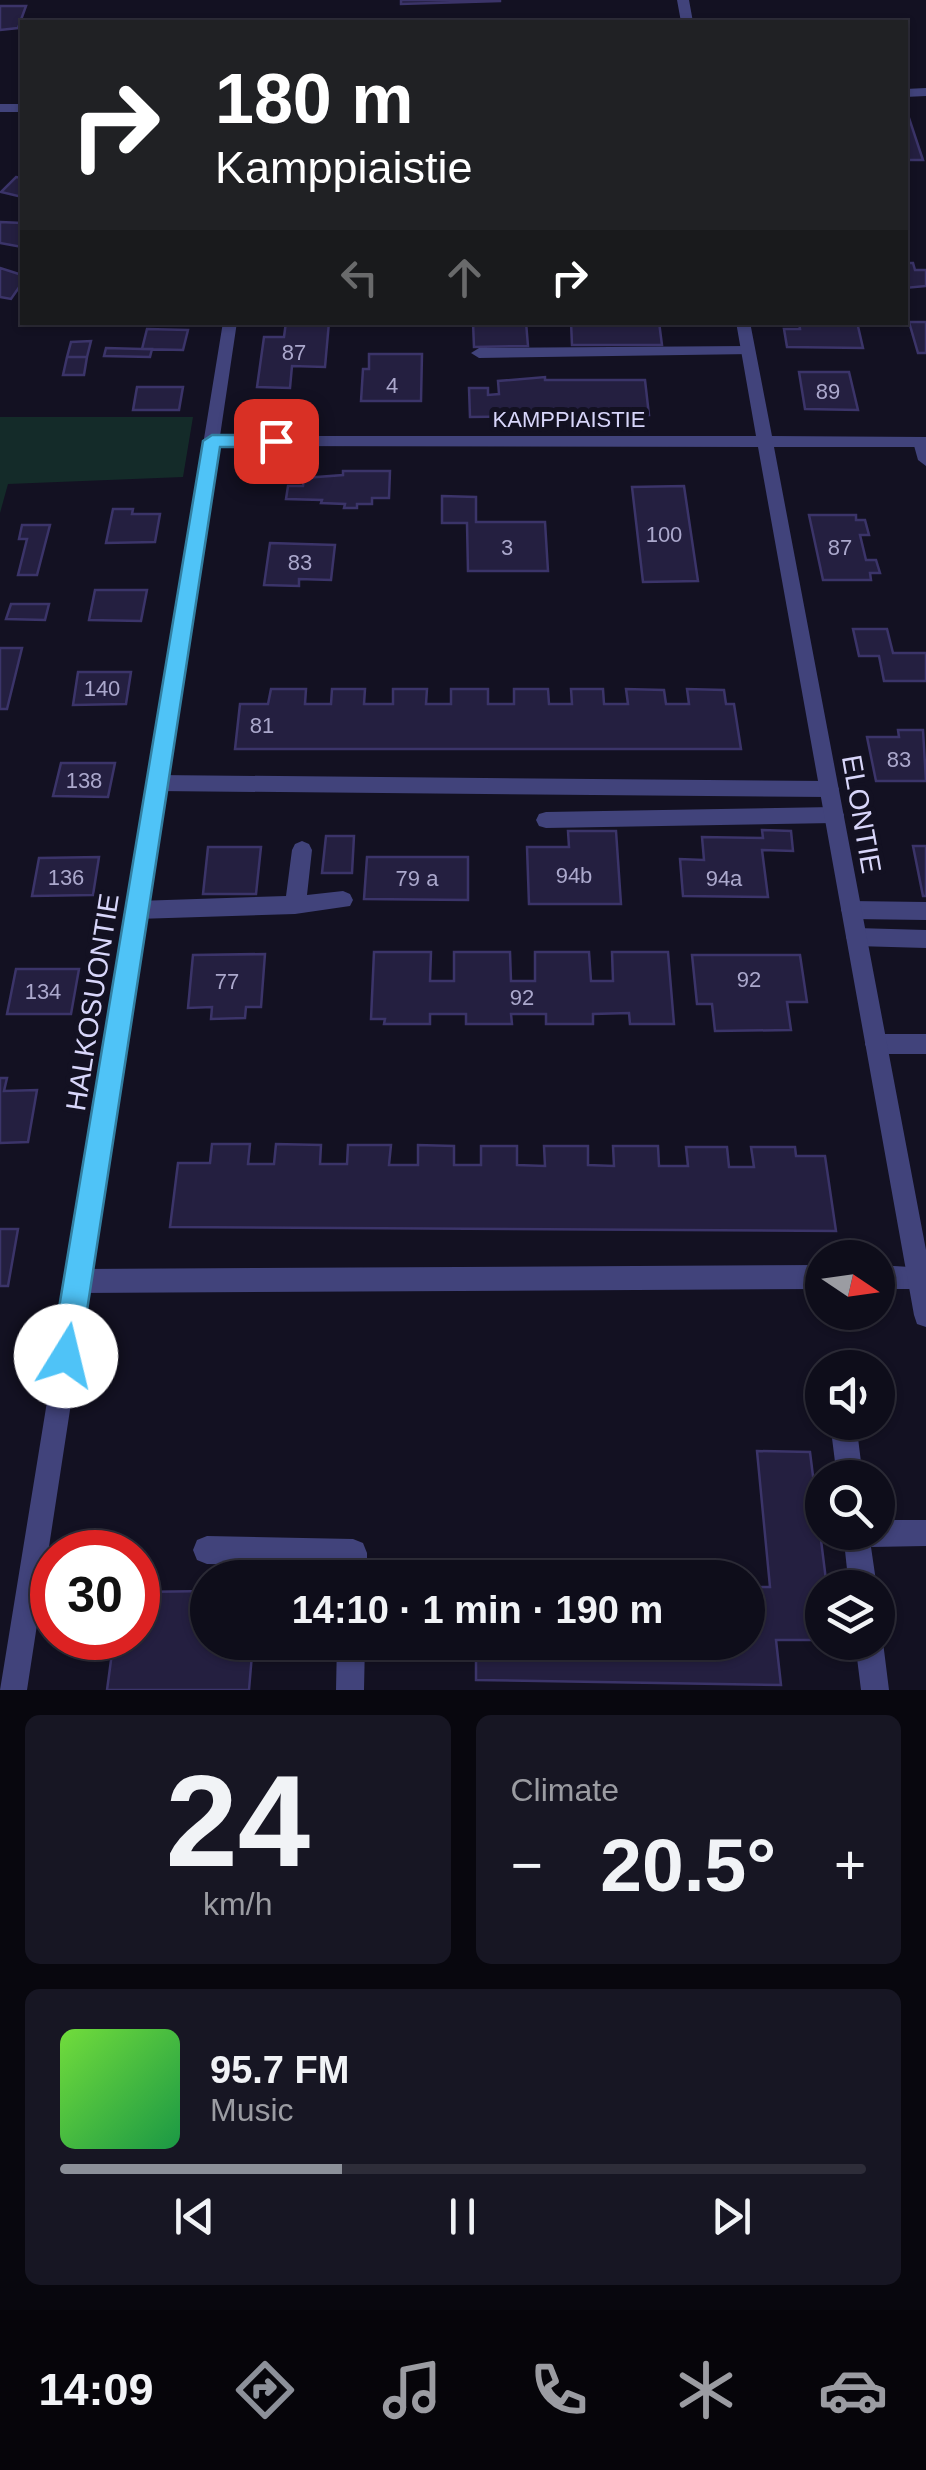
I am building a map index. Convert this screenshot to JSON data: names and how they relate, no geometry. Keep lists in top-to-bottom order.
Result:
{
  "streets": {
    "street": ["KAMPPIAISTIE", "ELONTIE", "HALKOSUONTIE"]
  },
  "crossings": [
    ["KAMPPIAISTIE", "ELONTIE"],
    ["KAMPPIAISTIE", "HALKOSUONTIE"]
  ],
  "house_numbers": [
    "87",
    "4",
    "89",
    "100",
    "3",
    "87",
    "83",
    "140",
    "81",
    "83",
    "138",
    "94b",
    "136",
    "79 a",
    "94a",
    "92",
    "77",
    "134",
    "92"
  ],
  "north": "right",
  "page": {
    "turn": ["180 m", "Kamppiaistie"],
    "limit": "30",
    "trip": "14:10 · 1 min · 190 m",
    "tile": [
      ["24", "km/h"],
      "Climate"
    ],
    "heat": ["−", "20.5°", "+"],
    "song": ["95.7 FM", "Music"],
    "tabs": "14:09"
  }
}
